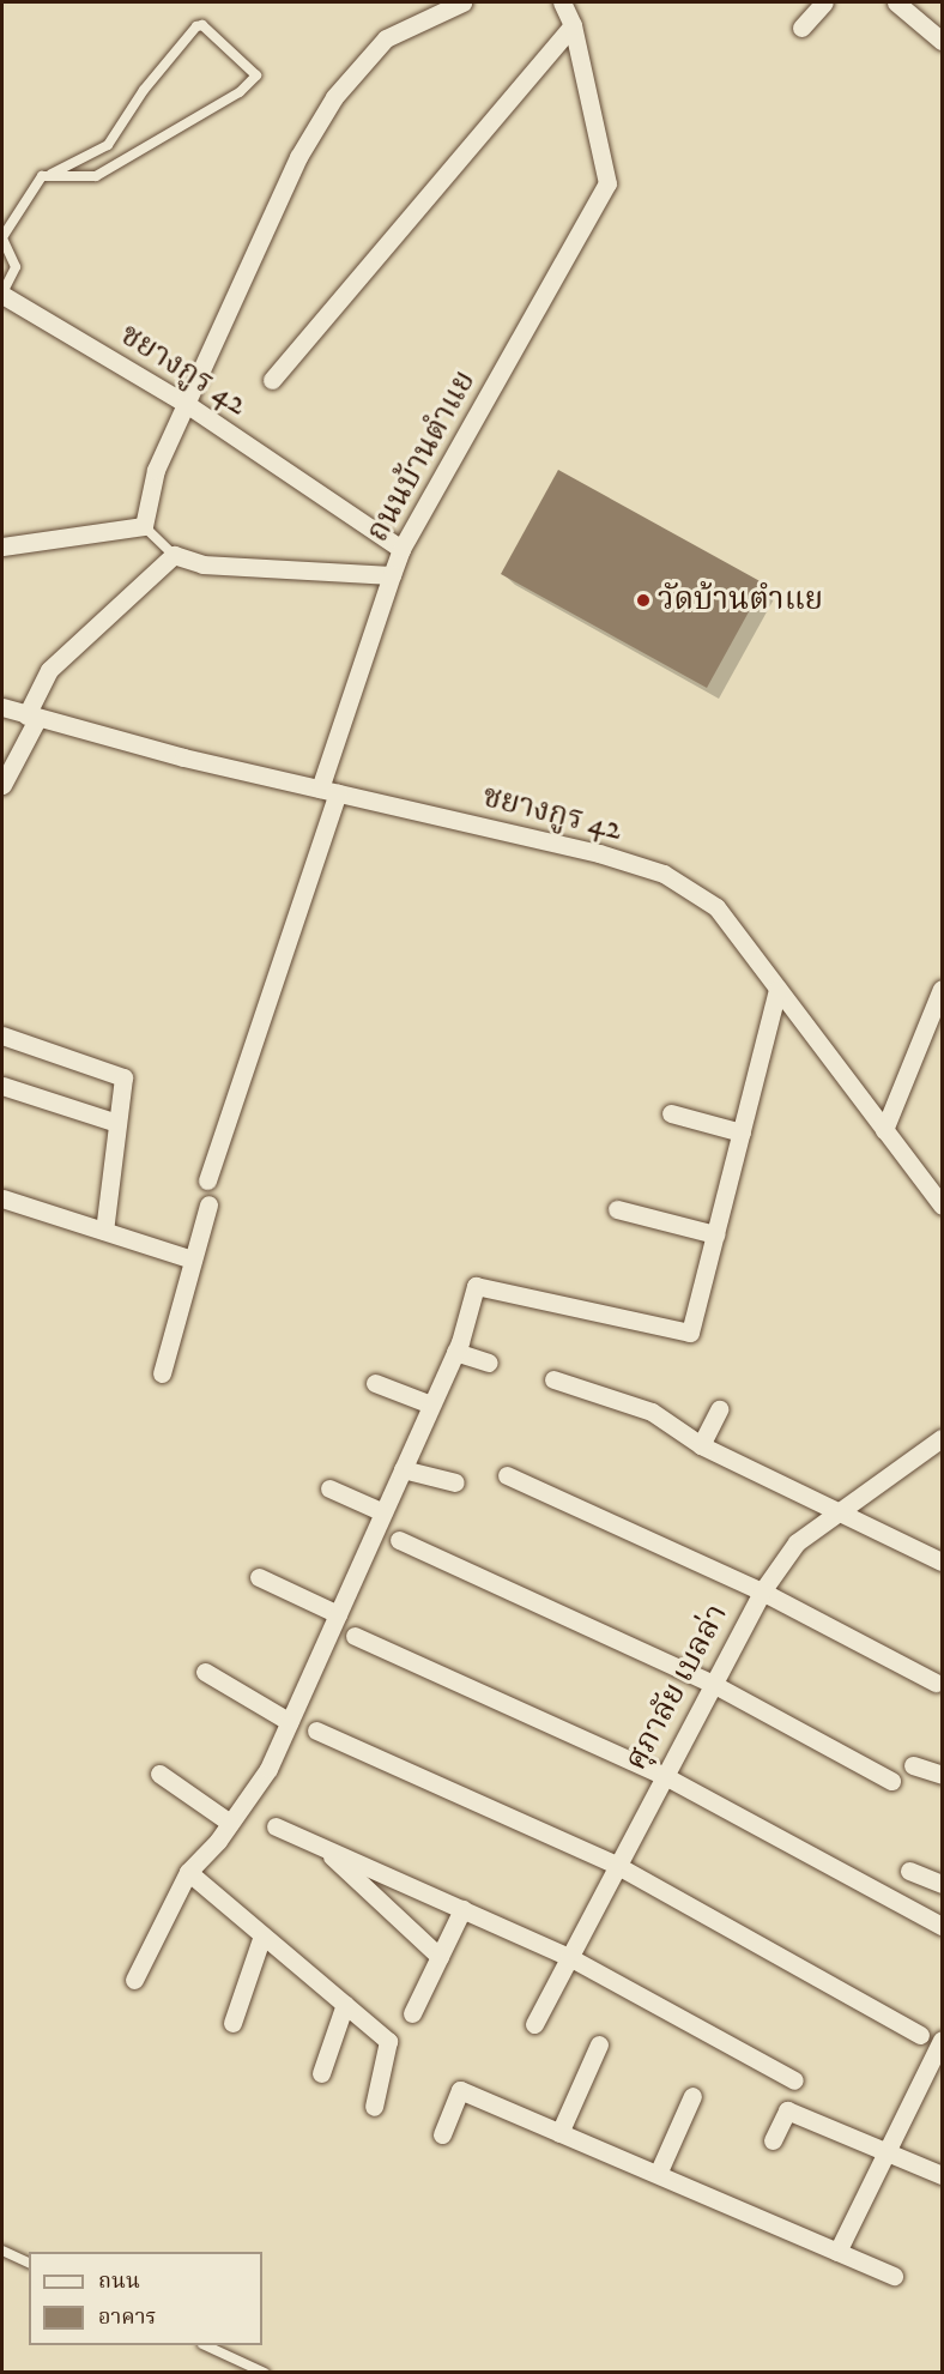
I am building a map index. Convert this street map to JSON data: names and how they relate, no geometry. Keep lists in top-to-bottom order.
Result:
{
  "streets": {
    "street": ["ชยางกูร 42", "ถนนบ้านตำแย", "ศุภาลัย เบลล่า"]
  },
  "crossings": [
    ["ชยางกูร 42", "ถนนบ้านตำแย"]
  ],
  "places": ["วัดบ้านตำแย"],
  "legend": ["ถนน", "อาคาร"]
}
